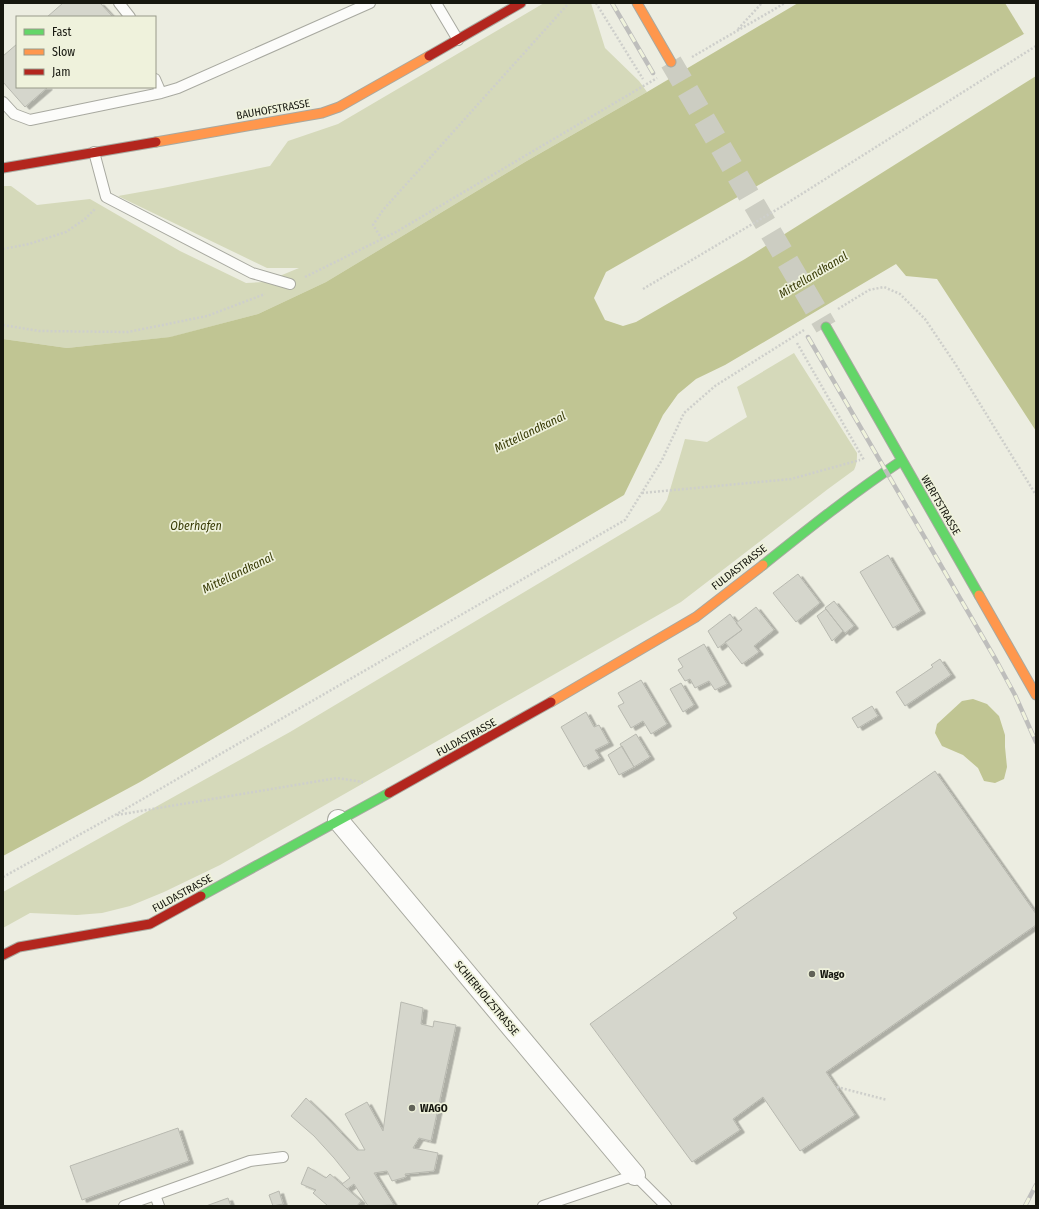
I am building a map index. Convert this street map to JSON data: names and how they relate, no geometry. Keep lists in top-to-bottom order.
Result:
{
  "streets": {
    "street": [
      "BAUHOFSTRASSE",
      "WERFTSTRASSE",
      "FULDASTRASSE",
      "SCHIERHOLZSTRASSE"
    ]
  },
  "crossings": [
    ["WERFTSTRASSE", "FULDASTRASSE"],
    ["FULDASTRASSE", "SCHIERHOLZSTRASSE"]
  ],
  "water": ["Mittellandkanal", "Oberhafen"],
  "places": ["Wago", "WAGO"],
  "legend": ["Fast", "Slow", "Jam"]
}
